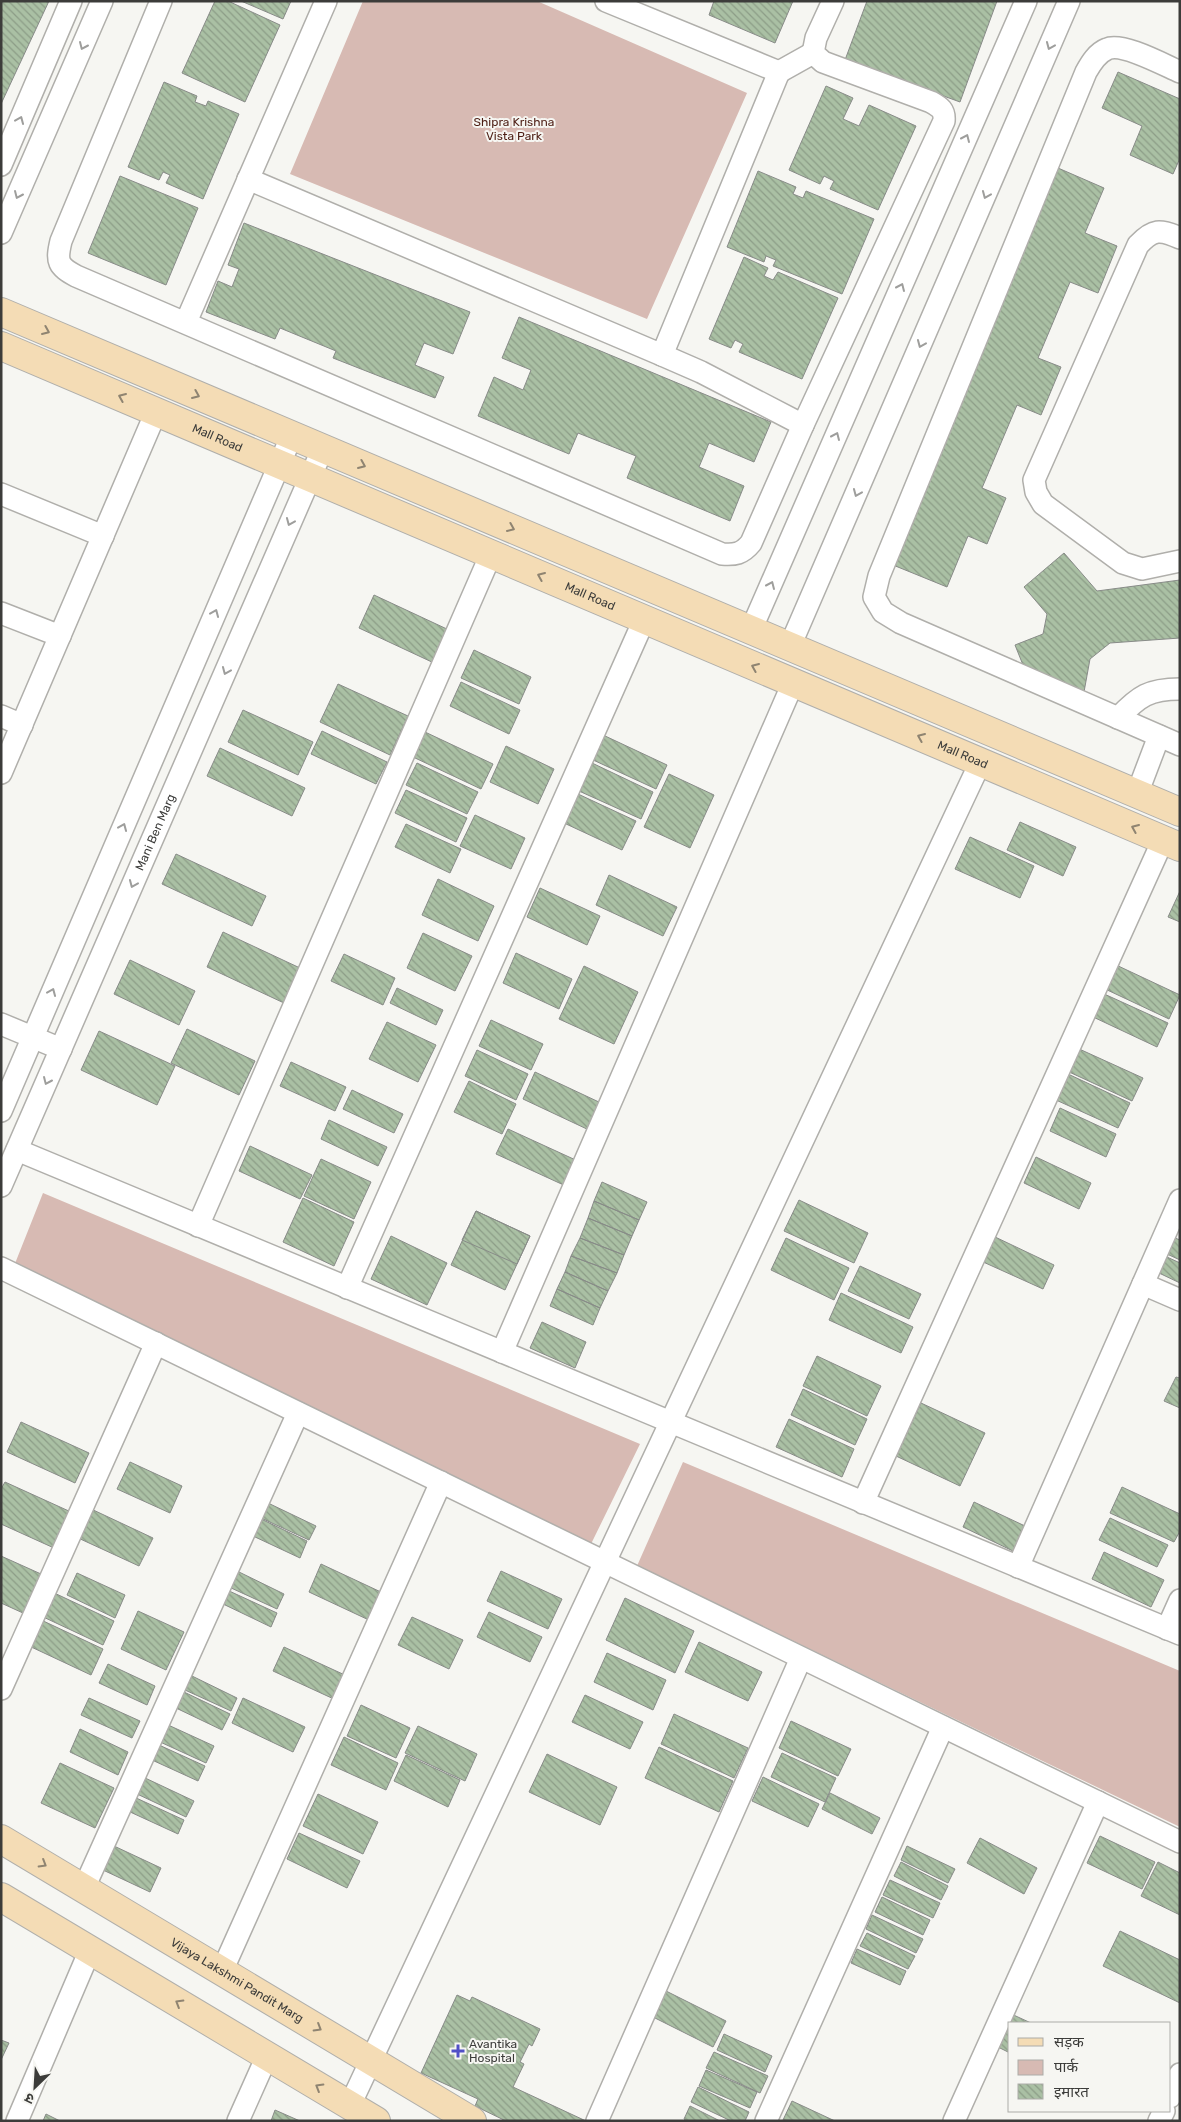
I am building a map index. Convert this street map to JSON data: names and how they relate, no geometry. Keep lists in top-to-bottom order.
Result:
{
  "streets": {
    "street": ["Mall Road", "Mani Ben Marg", "Vijaya Lakshmi Pandit Marg"]
  },
  "crossings": [
    ["Mall Road", "Mani Ben Marg"]
  ],
  "parks": ["Shipra Krishna Vista Park"],
  "places": {
    "health": ["Avantika Hospital"]
  },
  "legend": ["सड़क", "पार्क", "इमारत"],
  "north": "bottom left"
}
